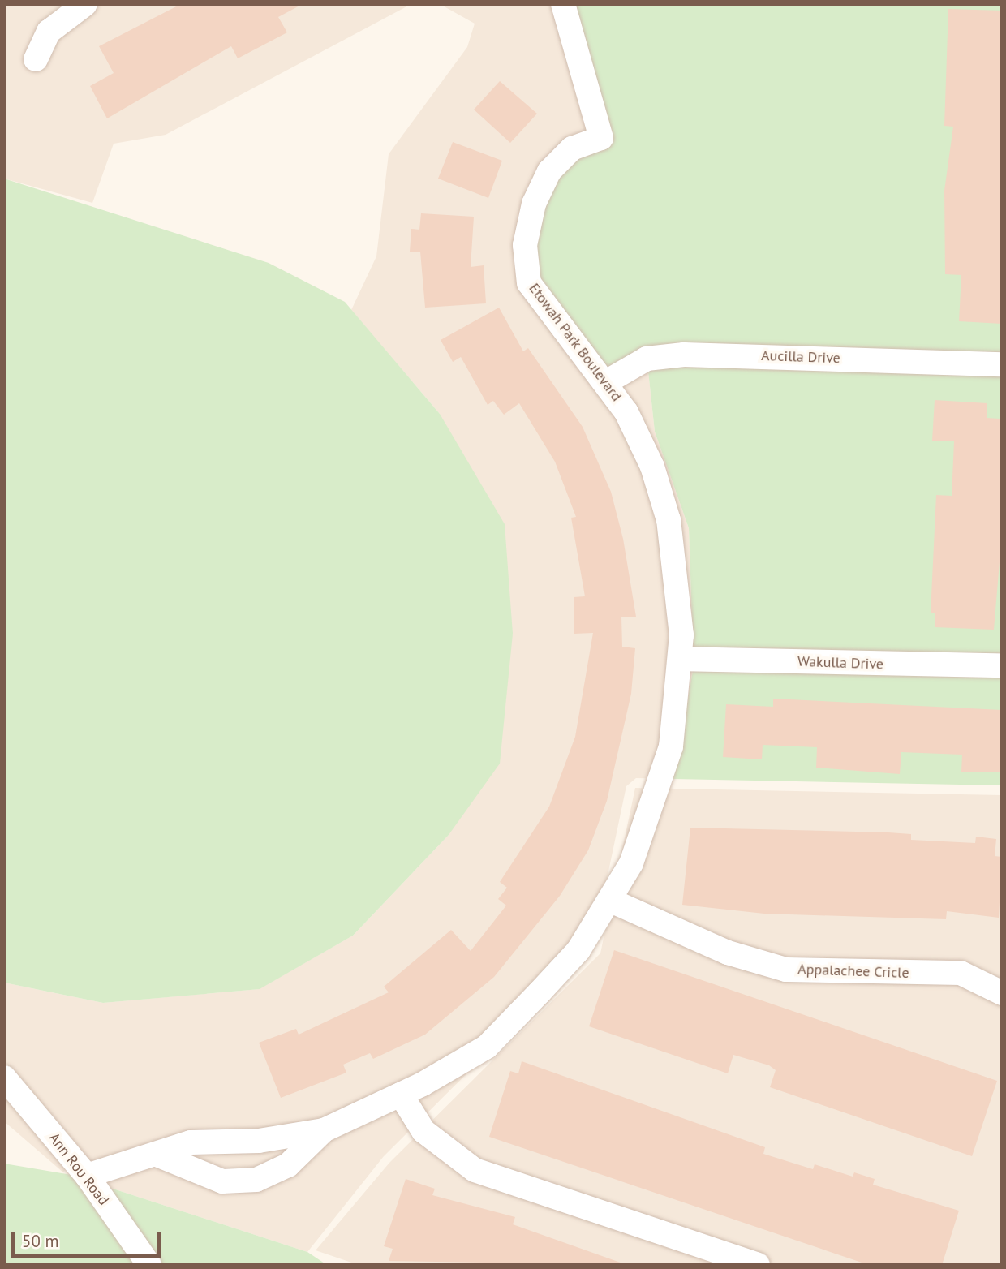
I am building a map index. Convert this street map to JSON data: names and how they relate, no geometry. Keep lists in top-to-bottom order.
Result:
{
  "streets": {
    "street": [
      "Etowah Park Boulevard",
      "Aucilla Drive",
      "Wakulla Drive",
      "Appalachee Cricle",
      "Ann Rou Road"
    ]
  },
  "crossings": [
    ["Etowah Park Boulevard", "Aucilla Drive"],
    ["Etowah Park Boulevard", "Wakulla Drive"],
    ["Etowah Park Boulevard", "Appalachee Cricle"],
    ["Etowah Park Boulevard", "Ann Rou Road"]
  ],
  "scale_bar": "50 m"
}
